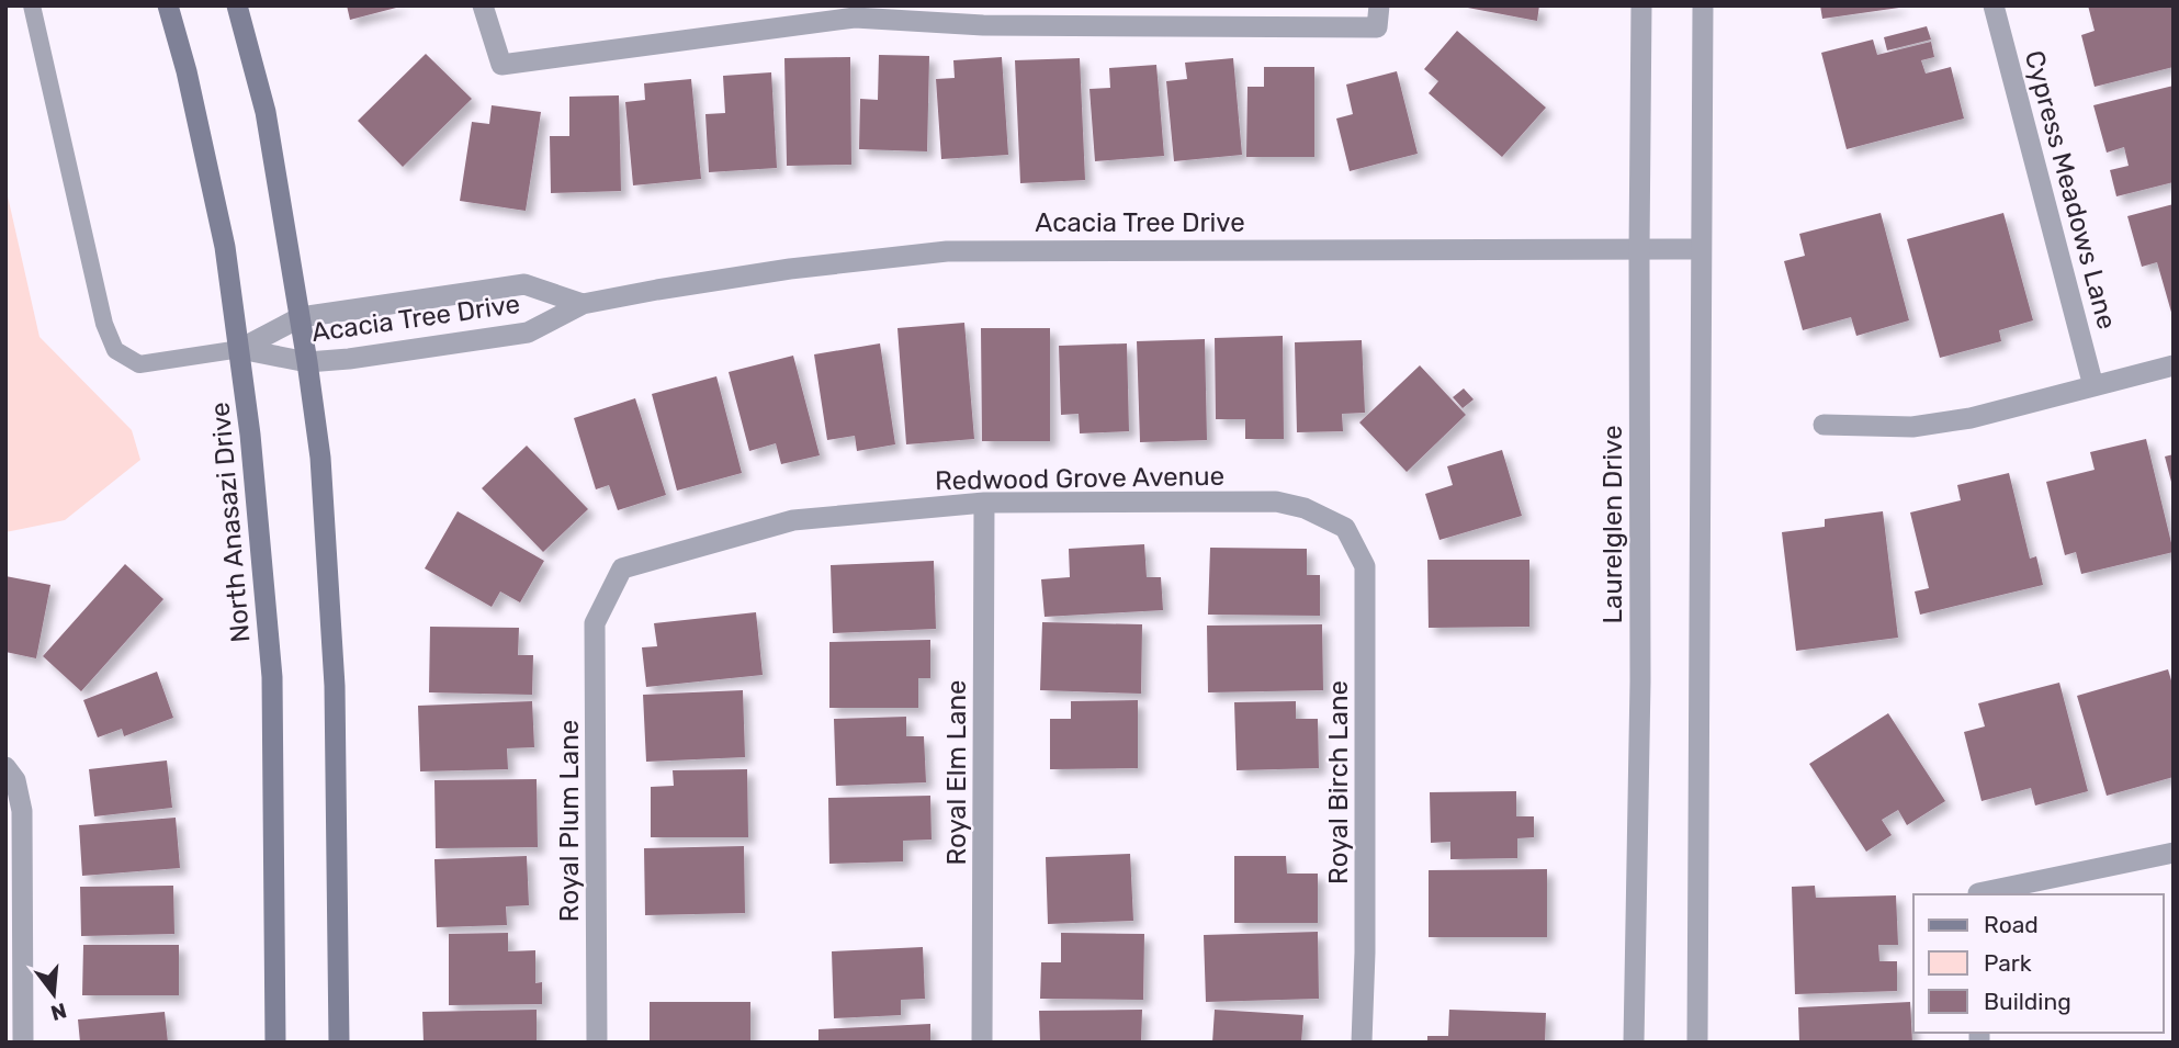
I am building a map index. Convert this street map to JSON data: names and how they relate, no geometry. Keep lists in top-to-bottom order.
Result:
{
  "streets": {
    "main road": ["North Anasazi Drive"],
    "street": [
      "Cypress Meadows Lane",
      "Acacia Tree Drive",
      "Redwood Grove Avenue",
      "Laurelglen Drive",
      "Royal Elm Lane",
      "Royal Birch Lane",
      "Royal Plum Lane"
    ]
  },
  "crossings": [
    ["Acacia Tree Drive", "North Anasazi Drive"],
    ["Acacia Tree Drive", "Laurelglen Drive"],
    ["Redwood Grove Avenue", "Royal Elm Lane"],
    ["Redwood Grove Avenue", "Royal Birch Lane"],
    ["Redwood Grove Avenue", "Royal Plum Lane"]
  ],
  "legend": ["Road", "Park", "Building"],
  "north": "bottom"
}
